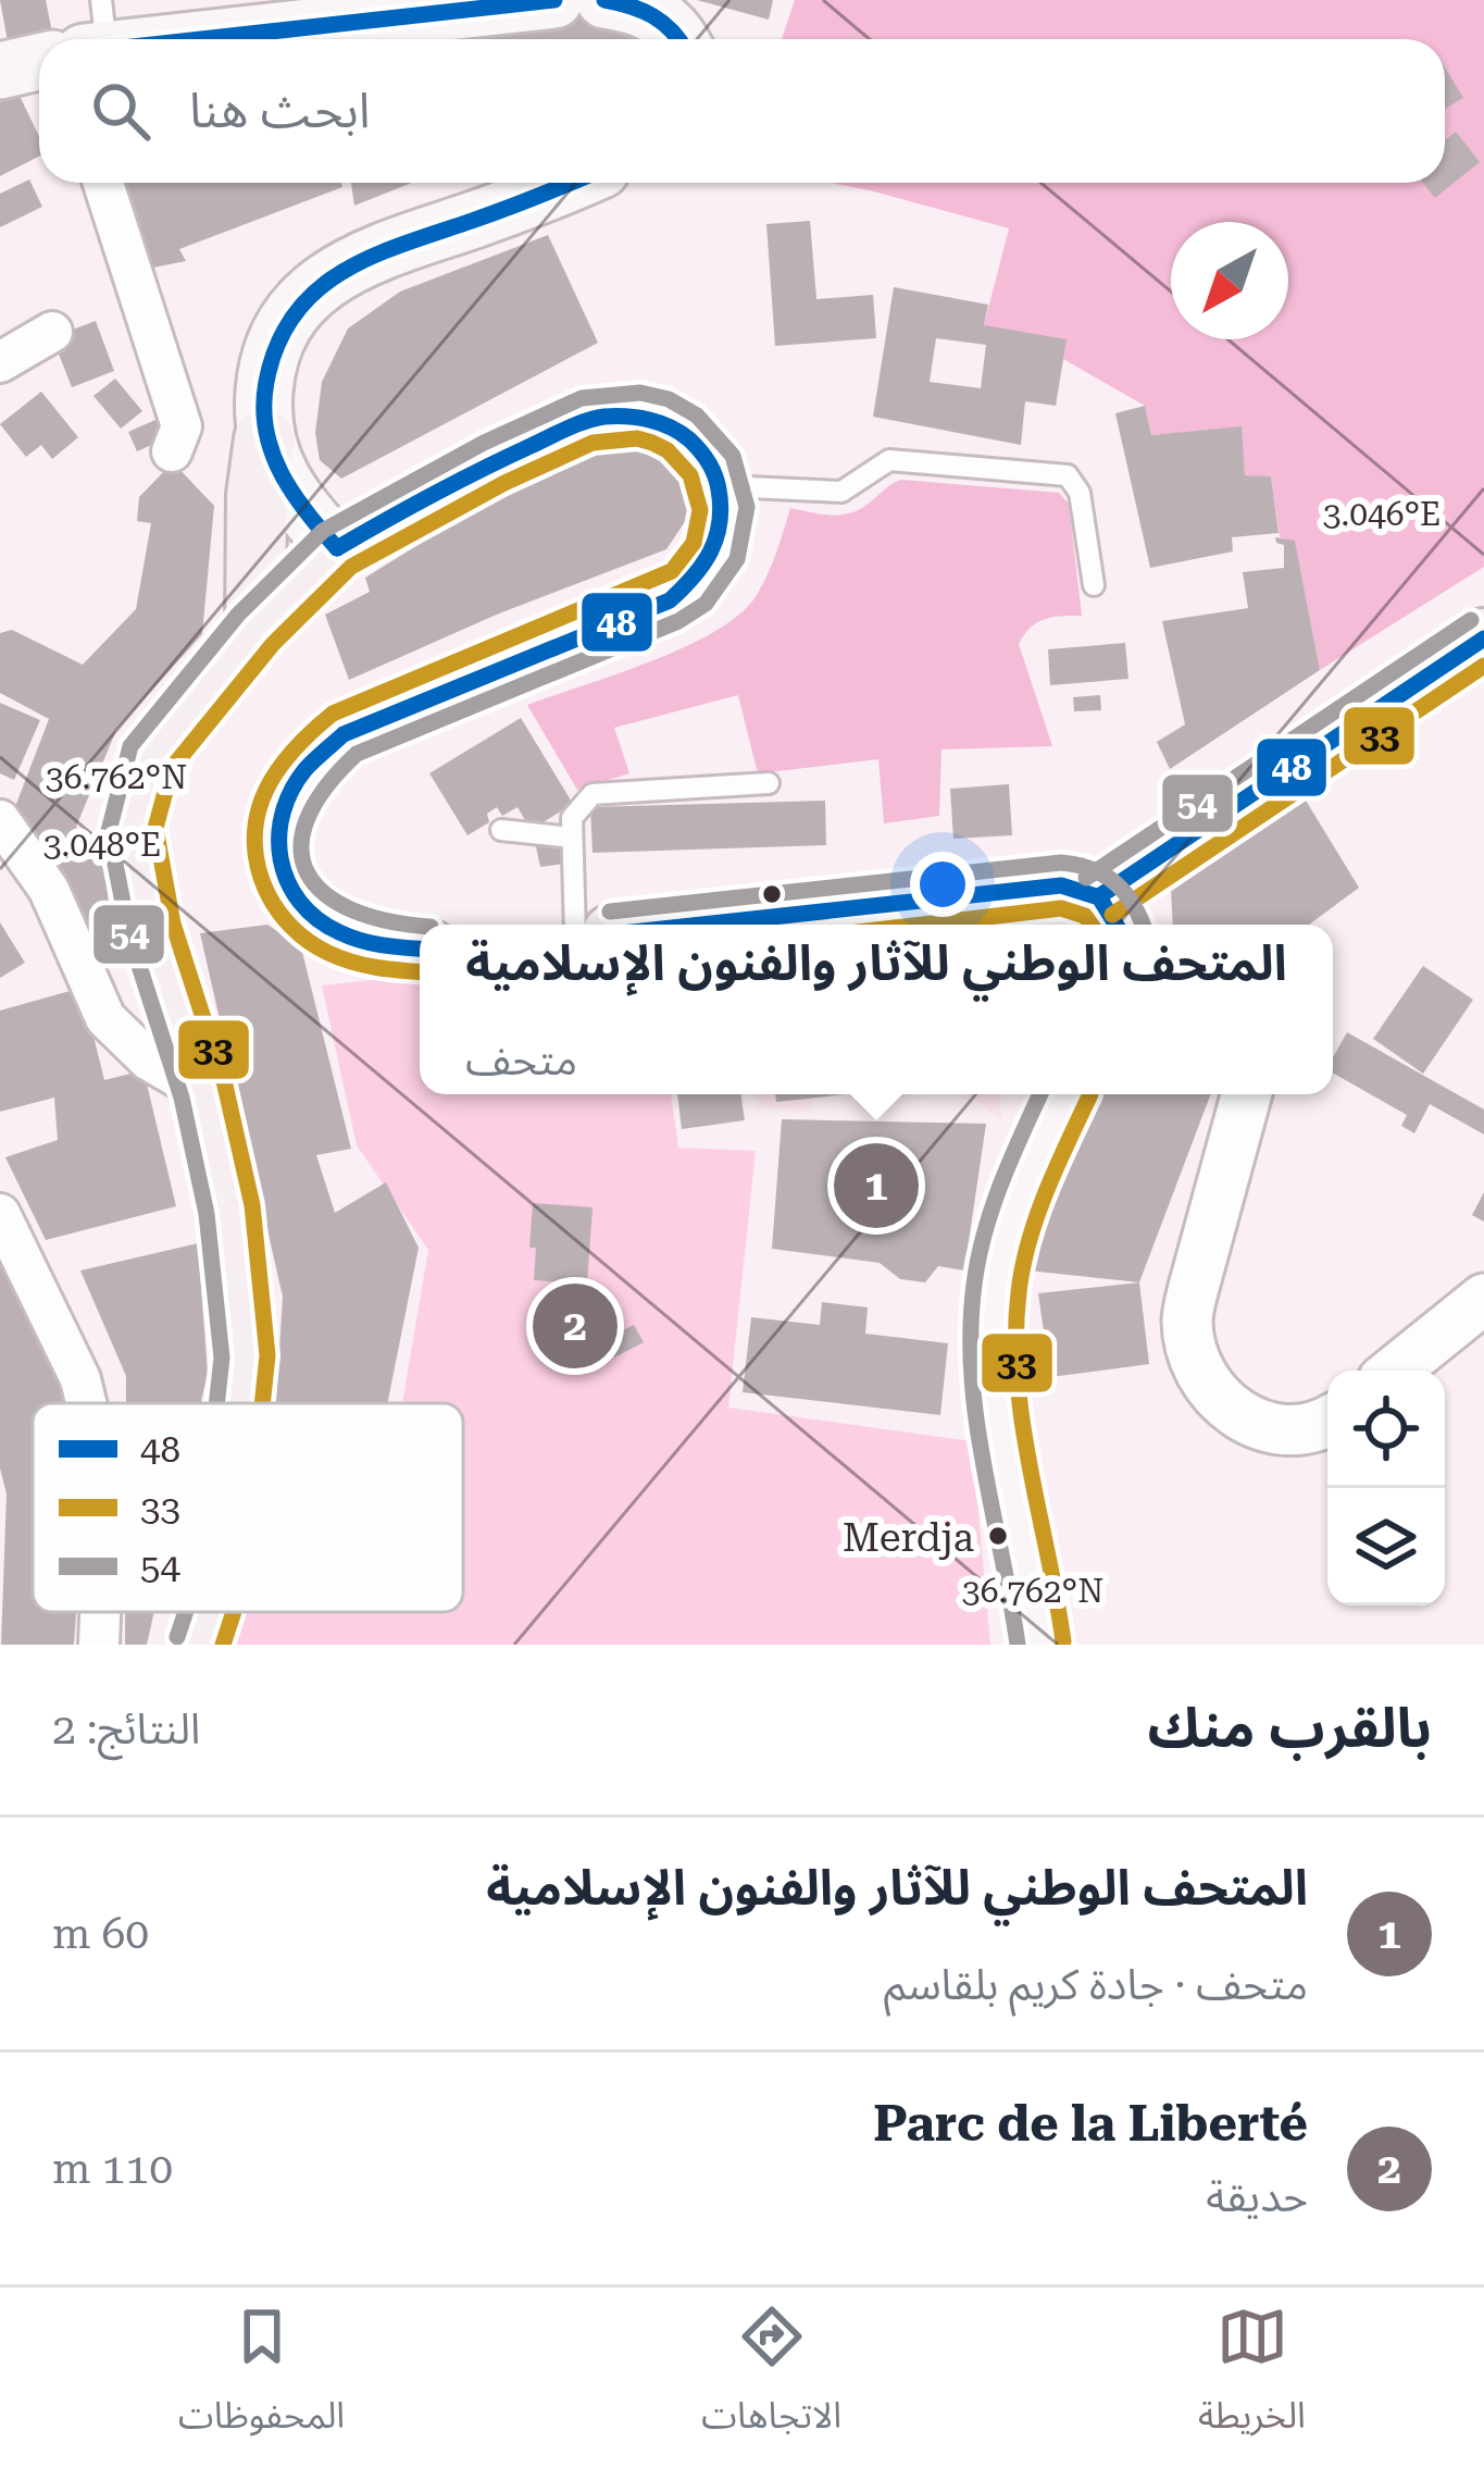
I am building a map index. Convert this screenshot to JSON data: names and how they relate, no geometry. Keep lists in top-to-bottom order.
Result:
{
  "places": ["Merdja"],
  "lines": ["transit line 48", "transit line 54", "transit line 33"],
  "legend": ["48", "33", "54"],
  "north": "bottom left",
  "page": {
    "search": "ابحث هنا",
    "popup": ["المتحف الوطني للآثار والفنون الإسلامية", "متحف"],
    "pins": ["1", "2"],
    "heading": ["بالقرب منك", "النتائج: 2"],
    "list": [
      {
        "mark": "1",
        "name": "المتحف الوطني للآثار والفنون الإسلامية",
        "note": "متحف · جادة كريم بلقاسم",
        "value": "60 m"
      },
      {
        "mark": "2",
        "name": "Parc de la Liberté",
        "note": "حديقة",
        "value": "110 m"
      }
    ],
    "nav": ["الخريطة", "الاتجاهات", "المحفوظات"]
  },
  "coordinates": ["3.046°E", "36.762°N", "3.048°E"]
}
